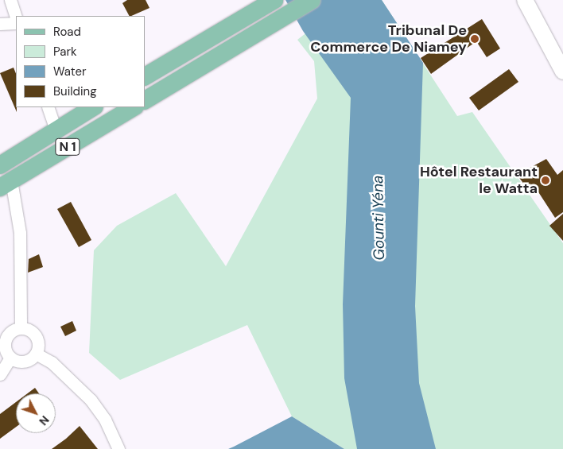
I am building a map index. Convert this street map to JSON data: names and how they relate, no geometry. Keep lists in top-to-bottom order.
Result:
{
  "streets": {
    "main road": ["N 1"]
  },
  "water": ["Gounti Yéna"],
  "places": ["Tribunal De Commerce De Niamey", "Hôtel Restaurant le Watta"],
  "legend": [
    "Road",
    "Park",
    "Water",
    "Building"
  ],
  "north": "bottom right"
}
